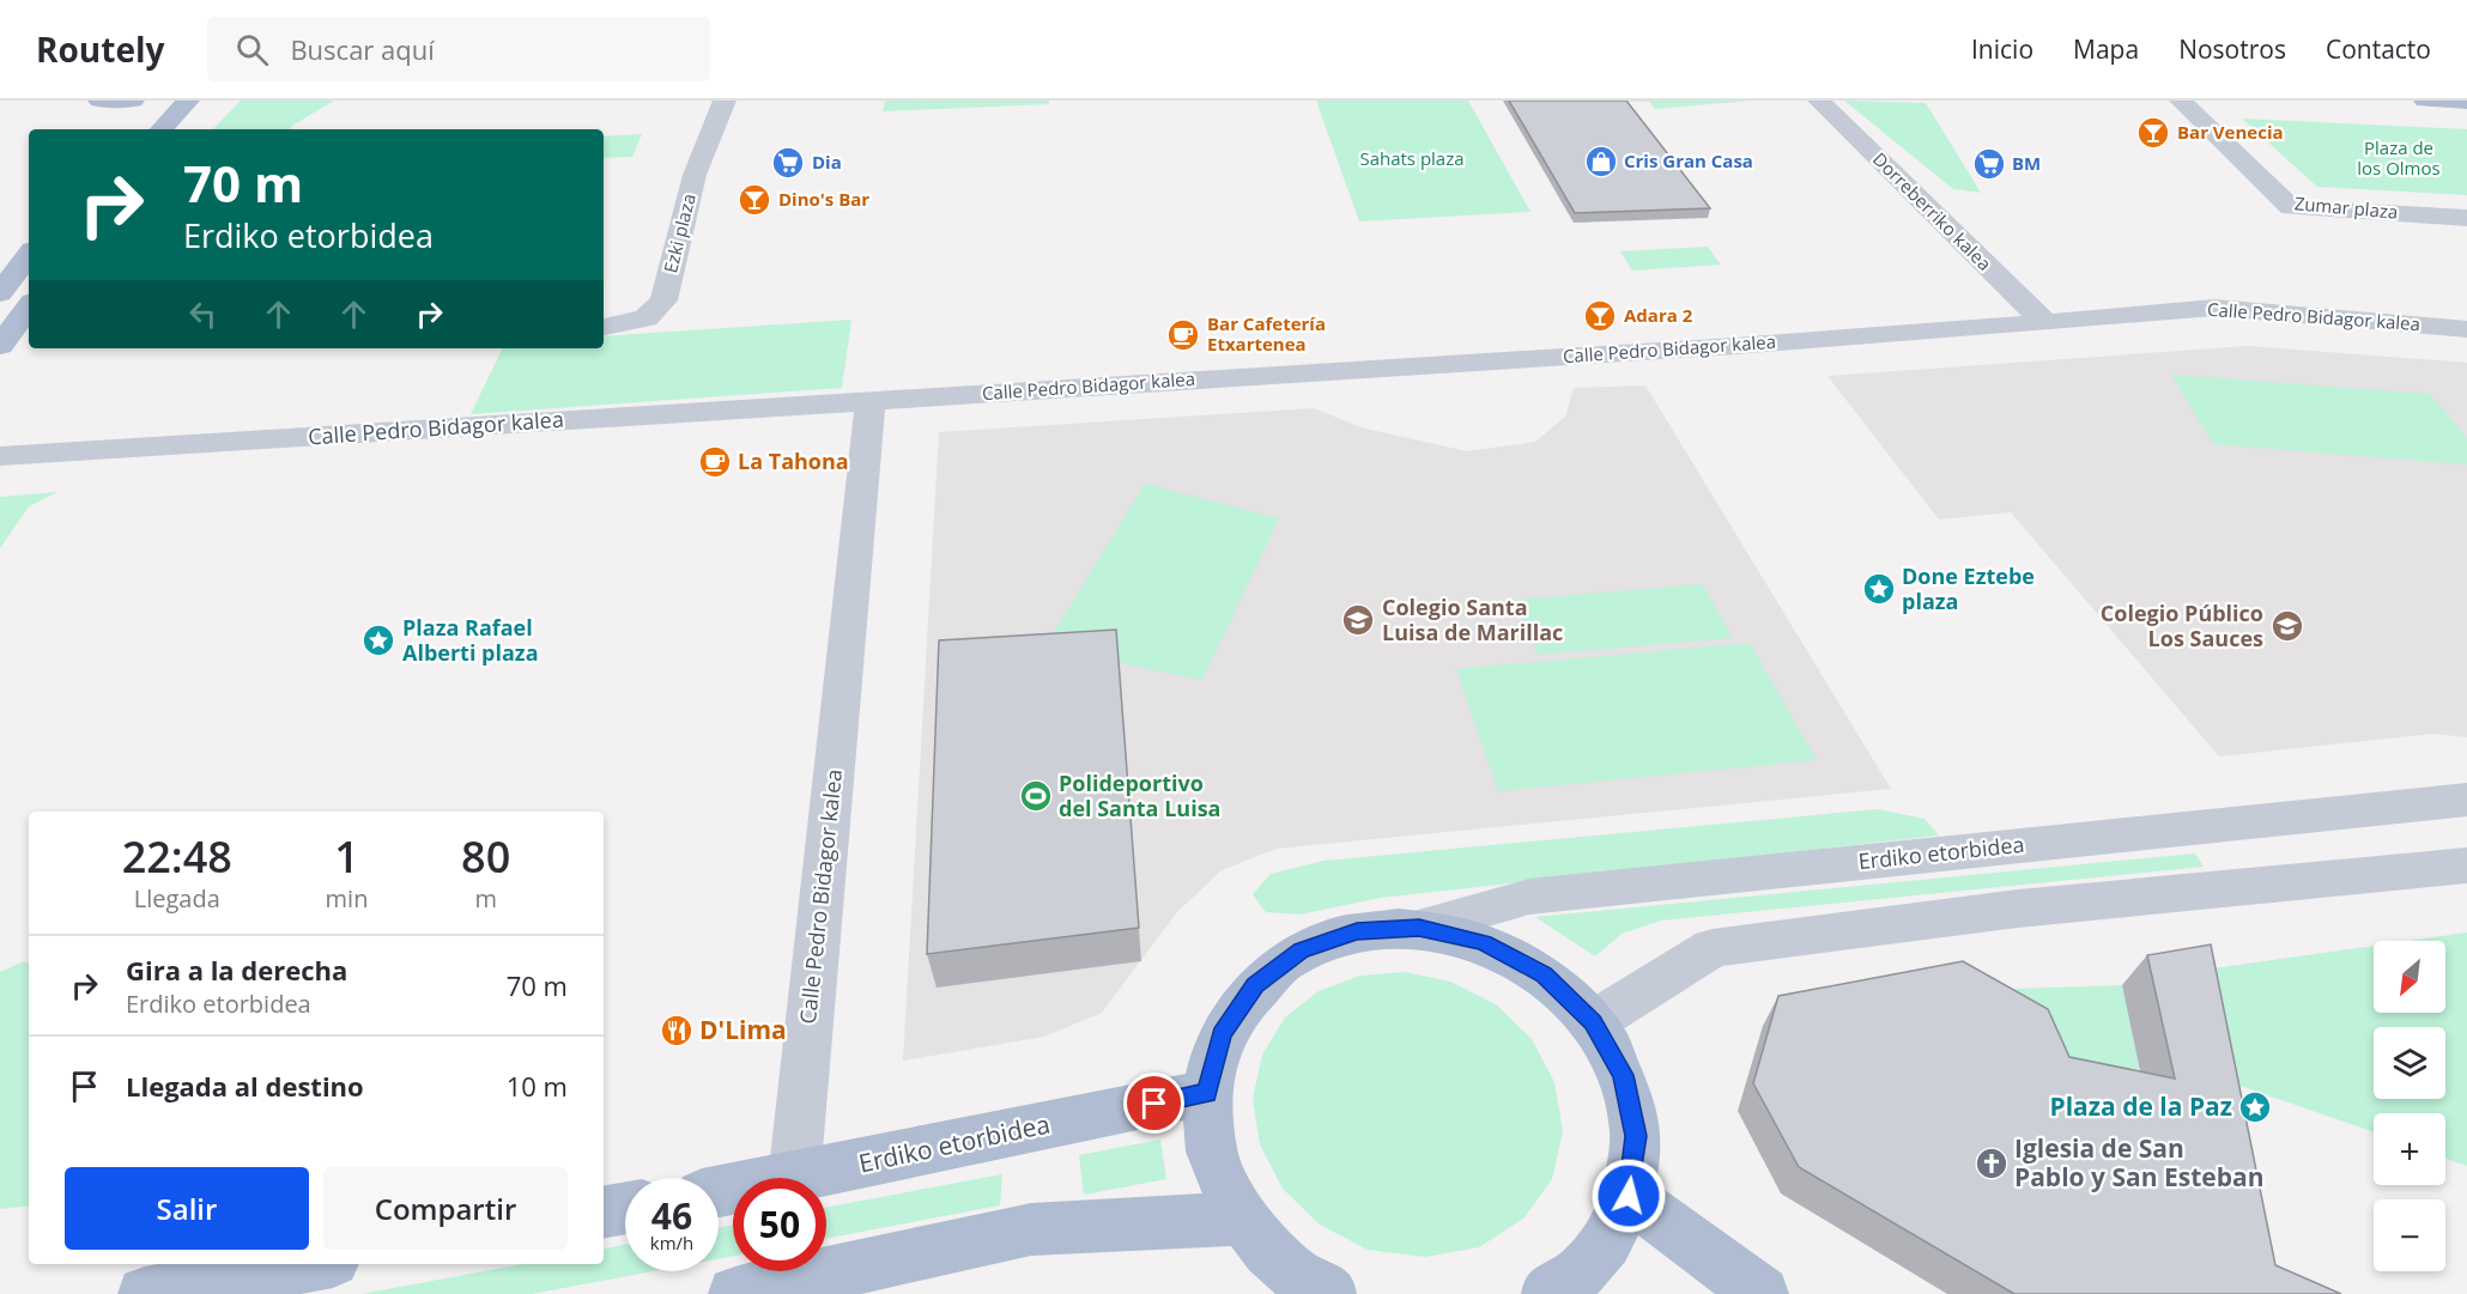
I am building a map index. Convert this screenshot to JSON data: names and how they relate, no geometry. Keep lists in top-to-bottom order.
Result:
{
  "streets": {
    "main road": ["Erdiko etorbidea"],
    "street": [
      "Zumar plaza",
      "Dorreberriko kalea",
      "Ezki plaza",
      "Calle Pedro Bidagor kalea"
    ]
  },
  "crossings": [
    ["Dorreberriko kalea", "Calle Pedro Bidagor kalea"]
  ],
  "parks": ["Plaza de los Olmos", "Sahats plaza"],
  "places": {
    "bar": ["Bar Venecia", "Dino's Bar", "Adara 2"],
    "shop": ["Cris Gran Casa"],
    "supermarket": ["Dia", "BM"],
    "cafe": ["Bar Cafetería Etxartenea", "La Tahona"],
    "place": ["Done Eztebe plaza", "Plaza Rafael Alberti plaza", "Plaza de la Paz"],
    "school or university": ["Colegio Santa Luisa de Marillac", "Colegio Público Los Sauces"],
    "sports": ["Polideportivo del Santa Luisa"],
    "restaurant": ["D'Lima"],
    "church": ["Iglesia de San Pablo y San Esteban"]
  },
  "north": "bottom left",
  "page": {
    "header": "Routely",
    "search": "Buscar aquí",
    "nav": [
      "Inicio",
      "Mapa",
      "Nosotros",
      "Contacto"
    ],
    "turn": ["70 m", "Erdiko etorbidea"],
    "eta": [
      "22:48",
      "Llegada",
      "1",
      "min",
      "80",
      "m"
    ],
    "list": [
      {
        "name": "Gira a la derecha",
        "note": "Erdiko etorbidea",
        "value": "70 m"
      },
      {
        "name": "Llegada al destino",
        "value": "10 m"
      }
    ],
    "map_buttons": ["+", "−"],
    "buttons": ["Salir", "Compartir"],
    "speed": "46 km/h",
    "limit": "50"
  }
}
